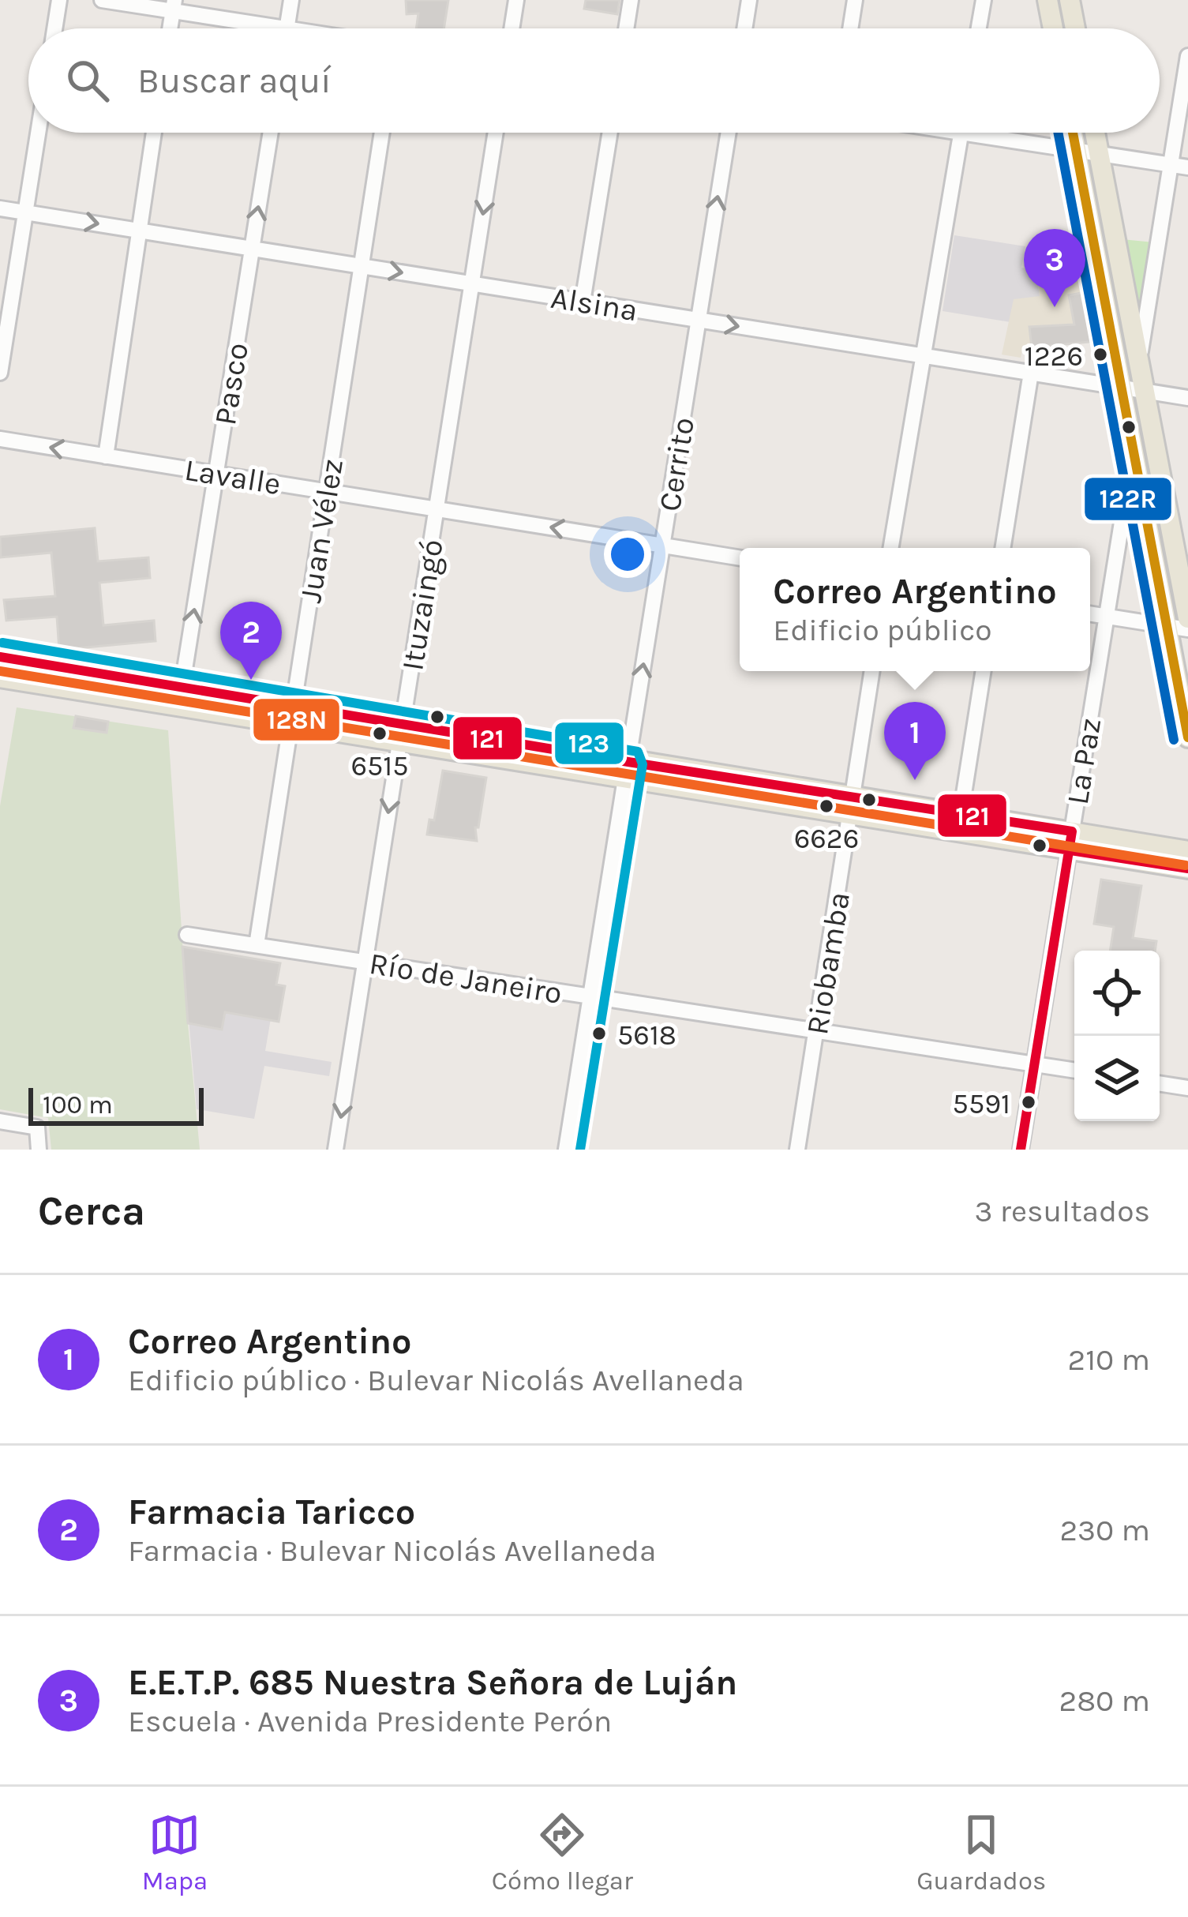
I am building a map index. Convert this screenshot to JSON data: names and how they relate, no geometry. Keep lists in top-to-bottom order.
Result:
{
  "streets": {
    "street": [
      "Alsina",
      "Pasco",
      "Cerrito",
      "Lavalle",
      "Juan Vélez",
      "Ituzaingó",
      "La Paz",
      "Riobamba",
      "Río de Janeiro"
    ]
  },
  "crossings": [
    ["Alsina", "Pasco"],
    ["Alsina", "Cerrito"],
    ["Alsina", "Juan Vélez"],
    ["Alsina", "Ituzaingó"],
    ["Pasco", "Lavalle"],
    ["Cerrito", "Lavalle"],
    ["Cerrito", "Río de Janeiro"],
    ["Lavalle", "Juan Vélez"],
    ["Lavalle", "Ituzaingó"],
    ["Juan Vélez", "Río de Janeiro"],
    ["Ituzaingó", "Río de Janeiro"],
    ["La Paz", "Río de Janeiro"],
    ["Riobamba", "Río de Janeiro"]
  ],
  "one_way": [
    "Alsina",
    "Pasco",
    "Lavalle",
    "Ituzaingó"
  ],
  "places": [
    "1226",
    "6515",
    "6626",
    "5618",
    "5591"
  ],
  "lines": [
    "transit line 122R",
    "transit line 123",
    "transit line 121",
    "transit line 128N"
  ],
  "scale_bar": "100 m",
  "page": {
    "search": "Buscar aquí",
    "pins": ["3", "2", "1"],
    "popup": ["Correo Argentino", "Edificio público"],
    "scale": "100 m",
    "heading": ["Cerca", "3 resultados"],
    "list": [
      {
        "mark": "1",
        "name": "Correo Argentino",
        "note": "Edificio público · Bulevar Nicolás Avellaneda",
        "value": "210 m"
      },
      {
        "mark": "2",
        "name": "Farmacia Taricco",
        "note": "Farmacia · Bulevar Nicolás Avellaneda",
        "value": "230 m"
      },
      {
        "mark": "3",
        "name": "E.E.T.P. 685 Nuestra Señora de Luján",
        "note": "Escuela · Avenida Presidente Perón",
        "value": "280 m"
      }
    ],
    "nav": ["Mapa", "Cómo llegar", "Guardados"]
  }
}
